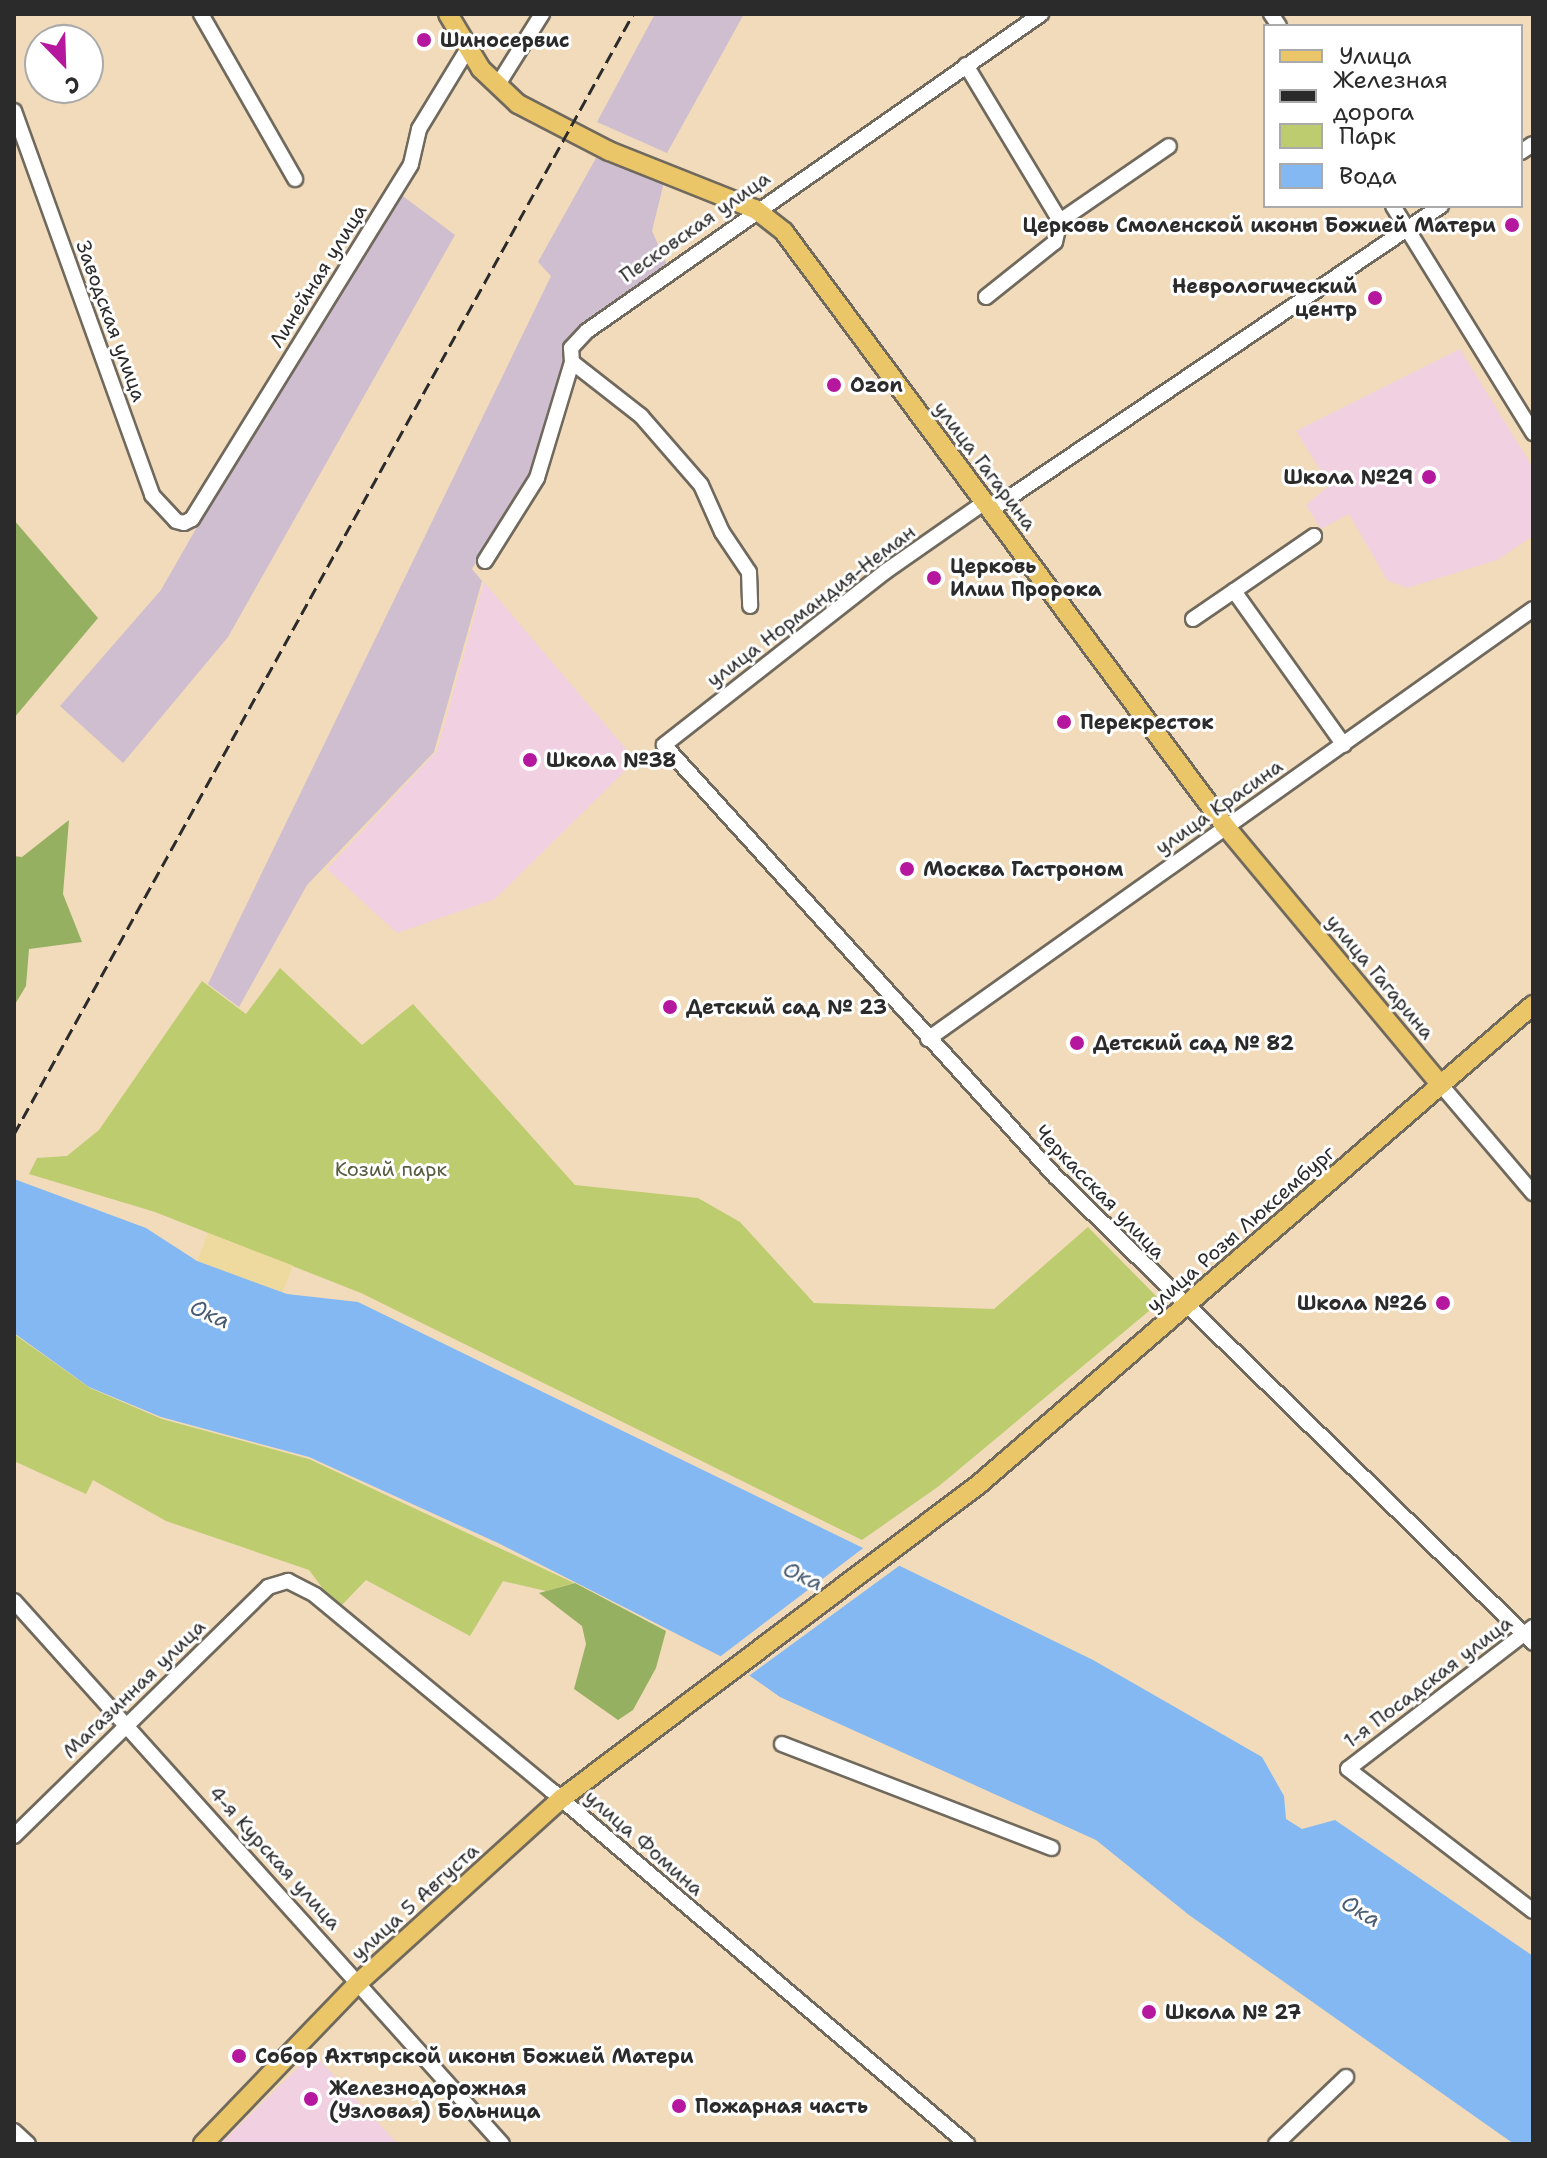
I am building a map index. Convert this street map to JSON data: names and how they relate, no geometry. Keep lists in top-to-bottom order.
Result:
{
  "streets": {
    "main road": ["улица Гагарина", "улица Розы Люксембург", "улица 5 Августа"],
    "street": [
      "Песковская улица",
      "Линейная улица",
      "Заводская улица",
      "улица Нормандия-Неман",
      "улица Красина",
      "Черкасская улица",
      "1-я Посадская улица",
      "Магазинная улица",
      "улица Фомина",
      "4-я Курская улица"
    ]
  },
  "crossings": [
    ["Песковская улица", "улица Гагарина"],
    ["Линейная улица", "Заводская улица"],
    ["Линейная улица", "улица Гагарина"],
    ["улица Гагарина", "улица Нормандия-Неман"],
    ["улица Гагарина", "улица Красина"],
    ["улица Гагарина", "улица Розы Люксембург"],
    ["улица Нормандия-Неман", "Черкасская улица"],
    ["улица Красина", "Черкасская улица"],
    ["Черкасская улица", "улица Розы Люксембург"],
    ["Черкасская улица", "1-я Посадская улица"],
    ["улица Розы Люксембург", "улица 5 Августа"],
    ["Магазинная улица", "улица Фомина"],
    ["Магазинная улица", "4-я Курская улица"],
    ["улица Фомина", "улица 5 Августа"],
    ["4-я Курская улица", "улица 5 Августа"]
  ],
  "water": ["Ока"],
  "parks": ["Козий парк"],
  "places": [
    "Шиносервис",
    "Церковь Смоленской иконы Божией Матери",
    "Неврологический центр",
    "Ozon",
    "Школа №29",
    "Церковь Илии Пророка",
    "Перекресток",
    "Школа №38",
    "Москва Гастроном",
    "Детский сад № 23",
    "Детский сад № 82",
    "Школа №26",
    "Школа № 27",
    "Собор Ахтырской иконы Божией Матери",
    "Железнодорожная (Узловая) Больница",
    "Пожарная часть"
  ],
  "legend": [
    "Улица",
    "Железная дорога",
    "Парк",
    "Вода"
  ],
  "north": "bottom right"
}
